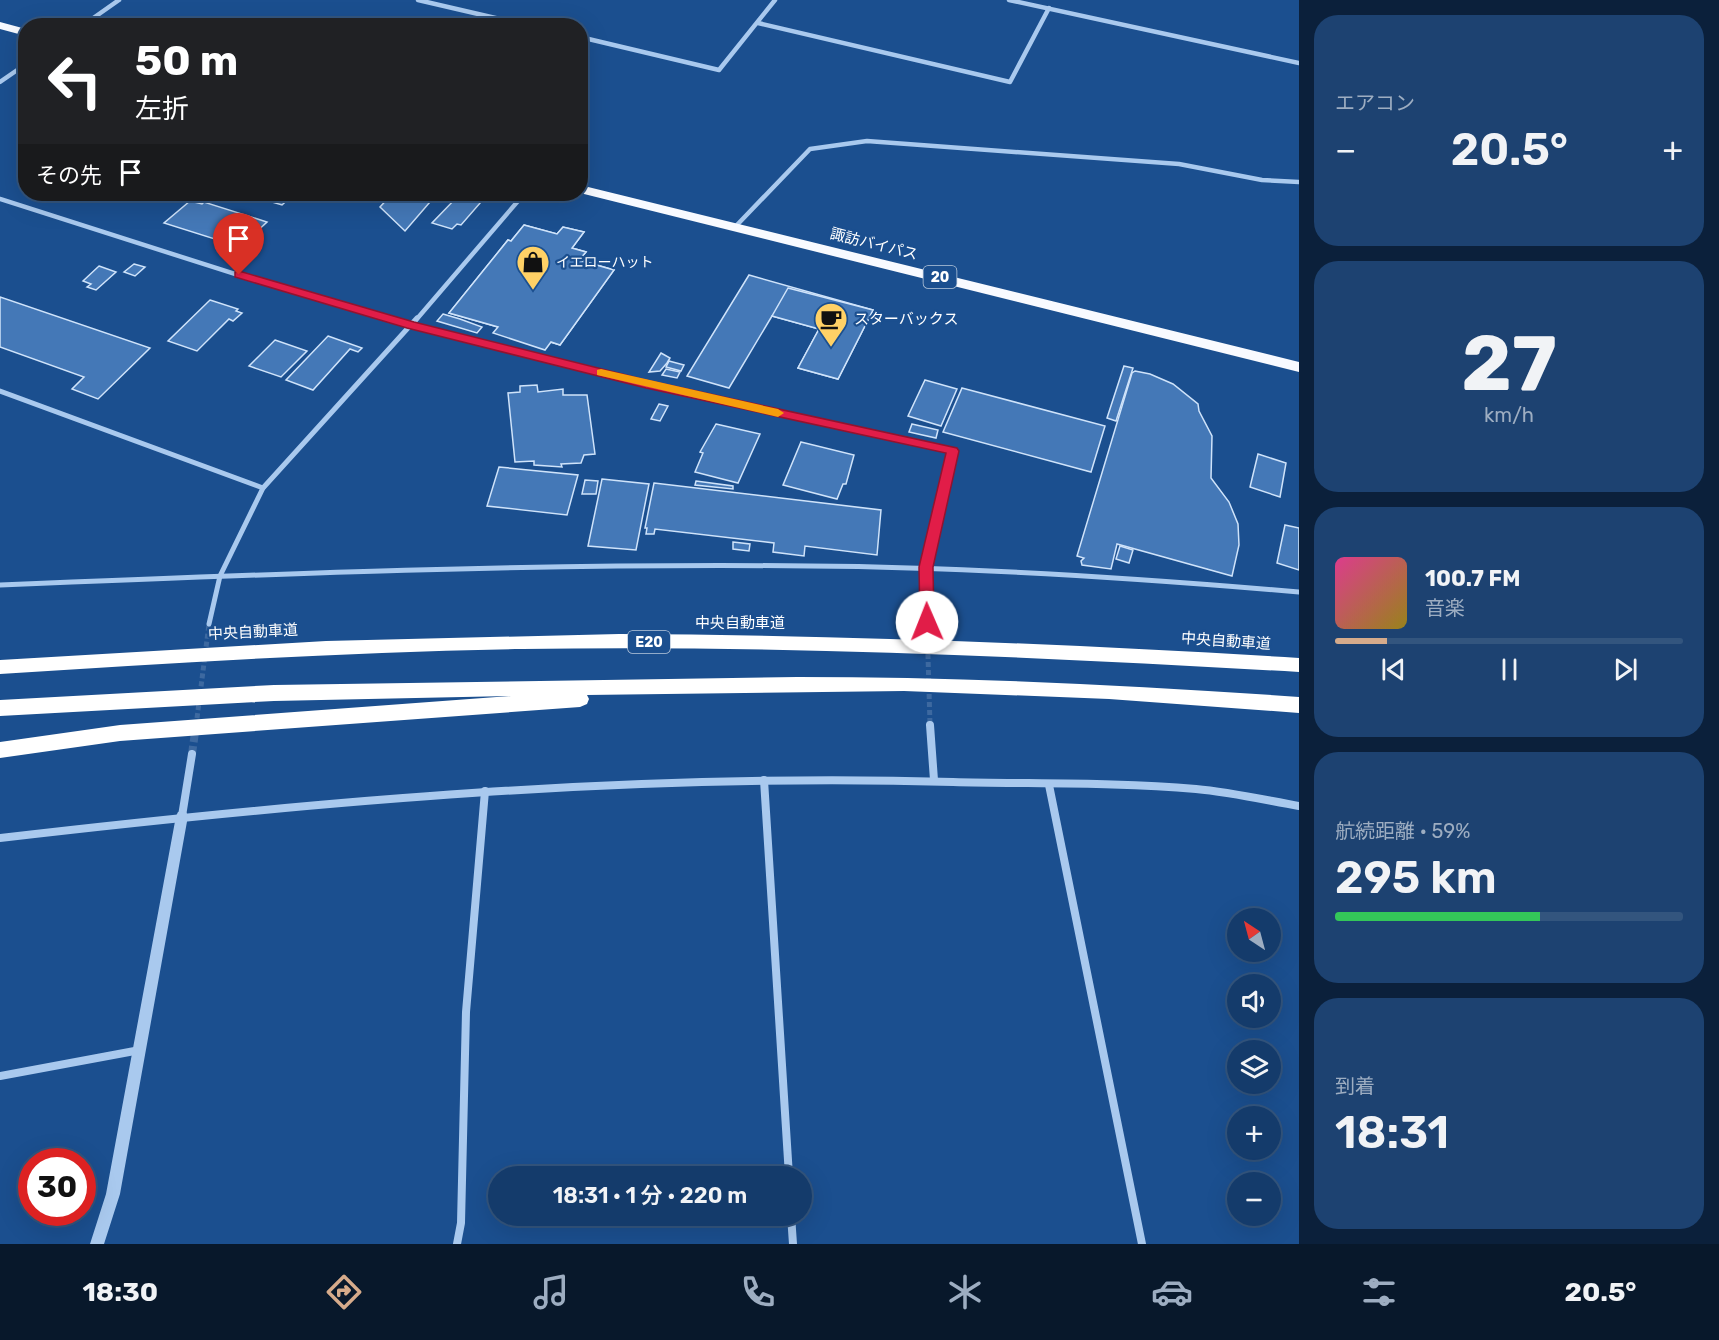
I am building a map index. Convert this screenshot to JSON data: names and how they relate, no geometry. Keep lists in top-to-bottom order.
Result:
{
  "streets": {
    "highway": [
      "諏訪バイパス",
      "20",
      "中央自動車道",
      "E20"
    ]
  },
  "places": {
    "shop": ["イエローハット"],
    "cafe": ["スターバックス"]
  },
  "north": "top left",
  "page": {
    "tile": [
      "エアコン",
      ["27", "km/h"],
      ["航続距離 · 59%", "295 km"],
      ["到着", "18:31"]
    ],
    "turn": ["50 m", "左折"],
    "heat": ["−", "20.5°", "+"],
    "then": "その先",
    "song": ["100.7 FM", "音楽"],
    "map_buttons": ["+", "−"],
    "limit": "30",
    "trip": "18:31 · 1 分 · 220 m",
    "tabs": ["18:30", "20.5°"]
  }
}
